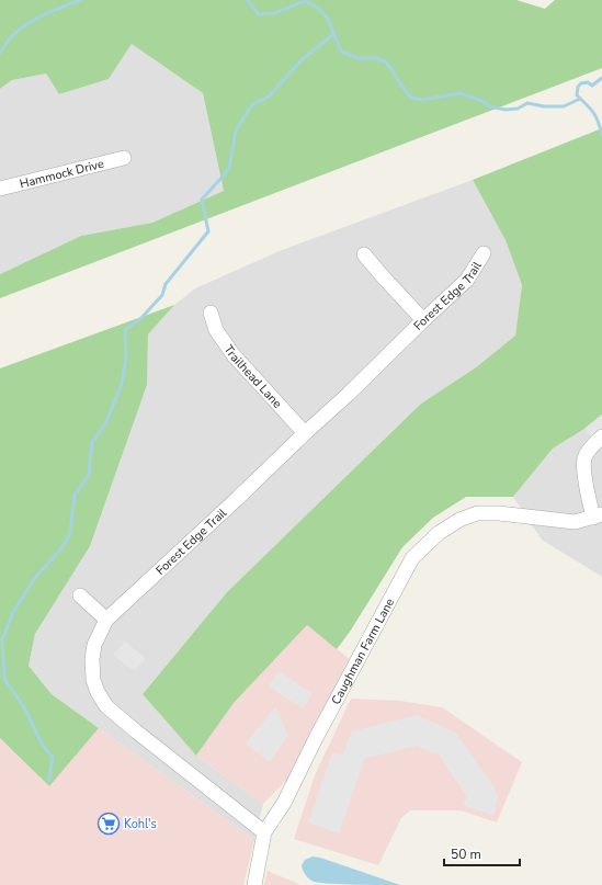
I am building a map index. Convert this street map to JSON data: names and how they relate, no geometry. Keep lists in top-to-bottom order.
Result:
{
  "streets": {
    "street": [
      "Hammock Drive",
      "Forest Edge Trail",
      "Trailhead Lane",
      "Caughman Farm Lane"
    ]
  },
  "crossings": [
    ["Forest Edge Trail", "Trailhead Lane"],
    ["Forest Edge Trail", "Caughman Farm Lane"]
  ],
  "places": {
    "supermarket": ["Kohl's"]
  },
  "scale_bar": "50 m"
}
